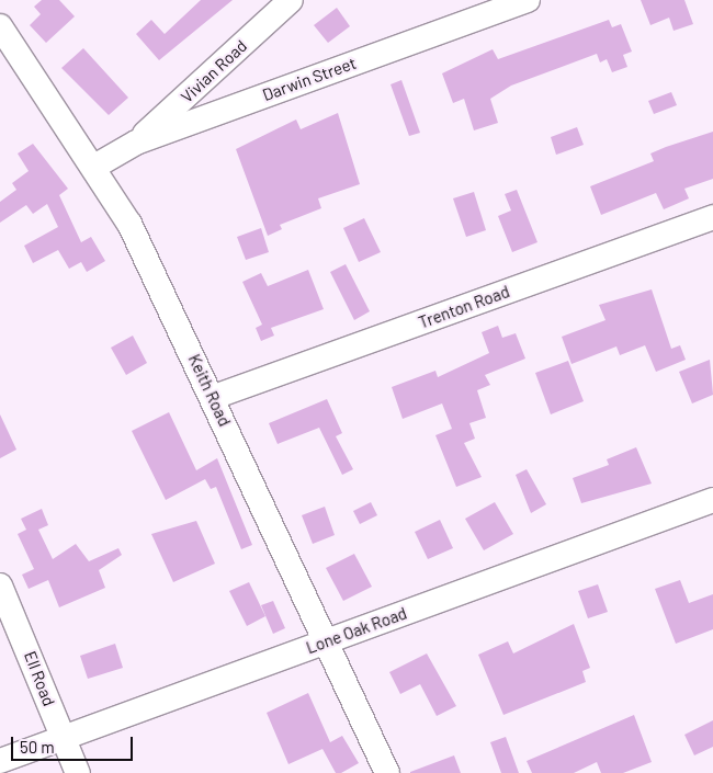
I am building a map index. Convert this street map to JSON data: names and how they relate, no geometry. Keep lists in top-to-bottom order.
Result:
{
  "streets": {
    "street": [
      "Vivian Road",
      "Darwin Street",
      "Trenton Road",
      "Keith Road",
      "Lone Oak Road",
      "Ell Road"
    ]
  },
  "crossings": [
    ["Vivian Road", "Darwin Street"],
    ["Darwin Street", "Keith Road"],
    ["Trenton Road", "Keith Road"],
    ["Keith Road", "Lone Oak Road"],
    ["Lone Oak Road", "Ell Road"]
  ],
  "scale_bar": "50 m"
}
